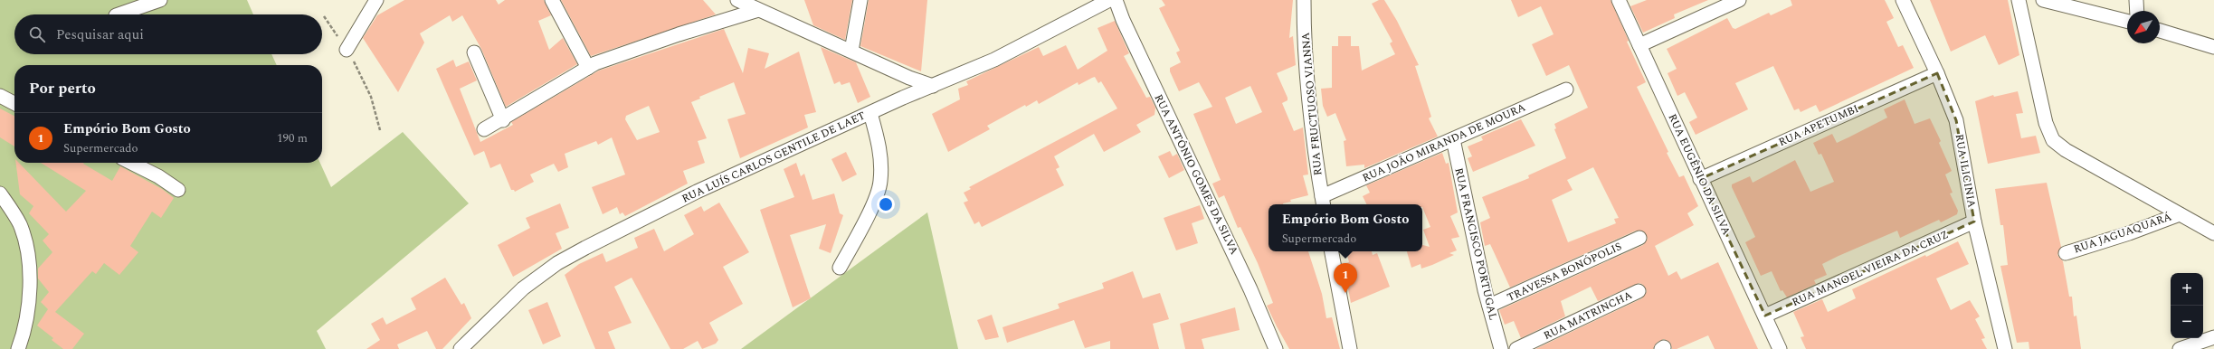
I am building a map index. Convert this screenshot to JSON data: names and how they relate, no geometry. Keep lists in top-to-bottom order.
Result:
{
  "streets": {
    "street": [
      "RUA FRUCTUOSO VIANNA",
      "RUA APETUMBI",
      "RUA JOÃO MIRANDA DE MOURA",
      "RUA LUÍS CARLOS GENTILE DE LAET",
      "RUA ILICINIA",
      "RUA ANTÔNIO GOMES DA SILVA",
      "RUA EUGÊNIO DA SILVA",
      "RUA JAGUAQUARÁ",
      "RUA FRANCISCO PORTUGAL",
      "RUA MANOEL VIEIRA DA CRUZ",
      "TRAVESSA BONÓPOLIS",
      "RUA MATRINCHA"
    ]
  },
  "crossings": [
    ["RUA FRUCTUOSO VIANNA", "RUA JOÃO MIRANDA DE MOURA"],
    ["RUA APETUMBI", "RUA ILICINIA"],
    ["RUA APETUMBI", "RUA EUGÊNIO DA SILVA"],
    ["RUA JOÃO MIRANDA DE MOURA", "RUA FRANCISCO PORTUGAL"],
    ["RUA ILICINIA", "RUA MANOEL VIEIRA DA CRUZ"],
    ["RUA EUGÊNIO DA SILVA", "RUA MANOEL VIEIRA DA CRUZ"],
    ["RUA FRANCISCO PORTUGAL", "TRAVESSA BONÓPOLIS"]
  ],
  "north": "bottom left",
  "page": {
    "search": "Pesquisar aqui",
    "heading": "Por perto",
    "list": [
      {
        "mark": "1",
        "name": "Empório Bom Gosto",
        "note": "Supermercado",
        "value": "190 m"
      }
    ],
    "popup": ["Empório Bom Gosto", "Supermercado"],
    "pins": "1",
    "map_buttons": ["+", "−"]
  }
}
